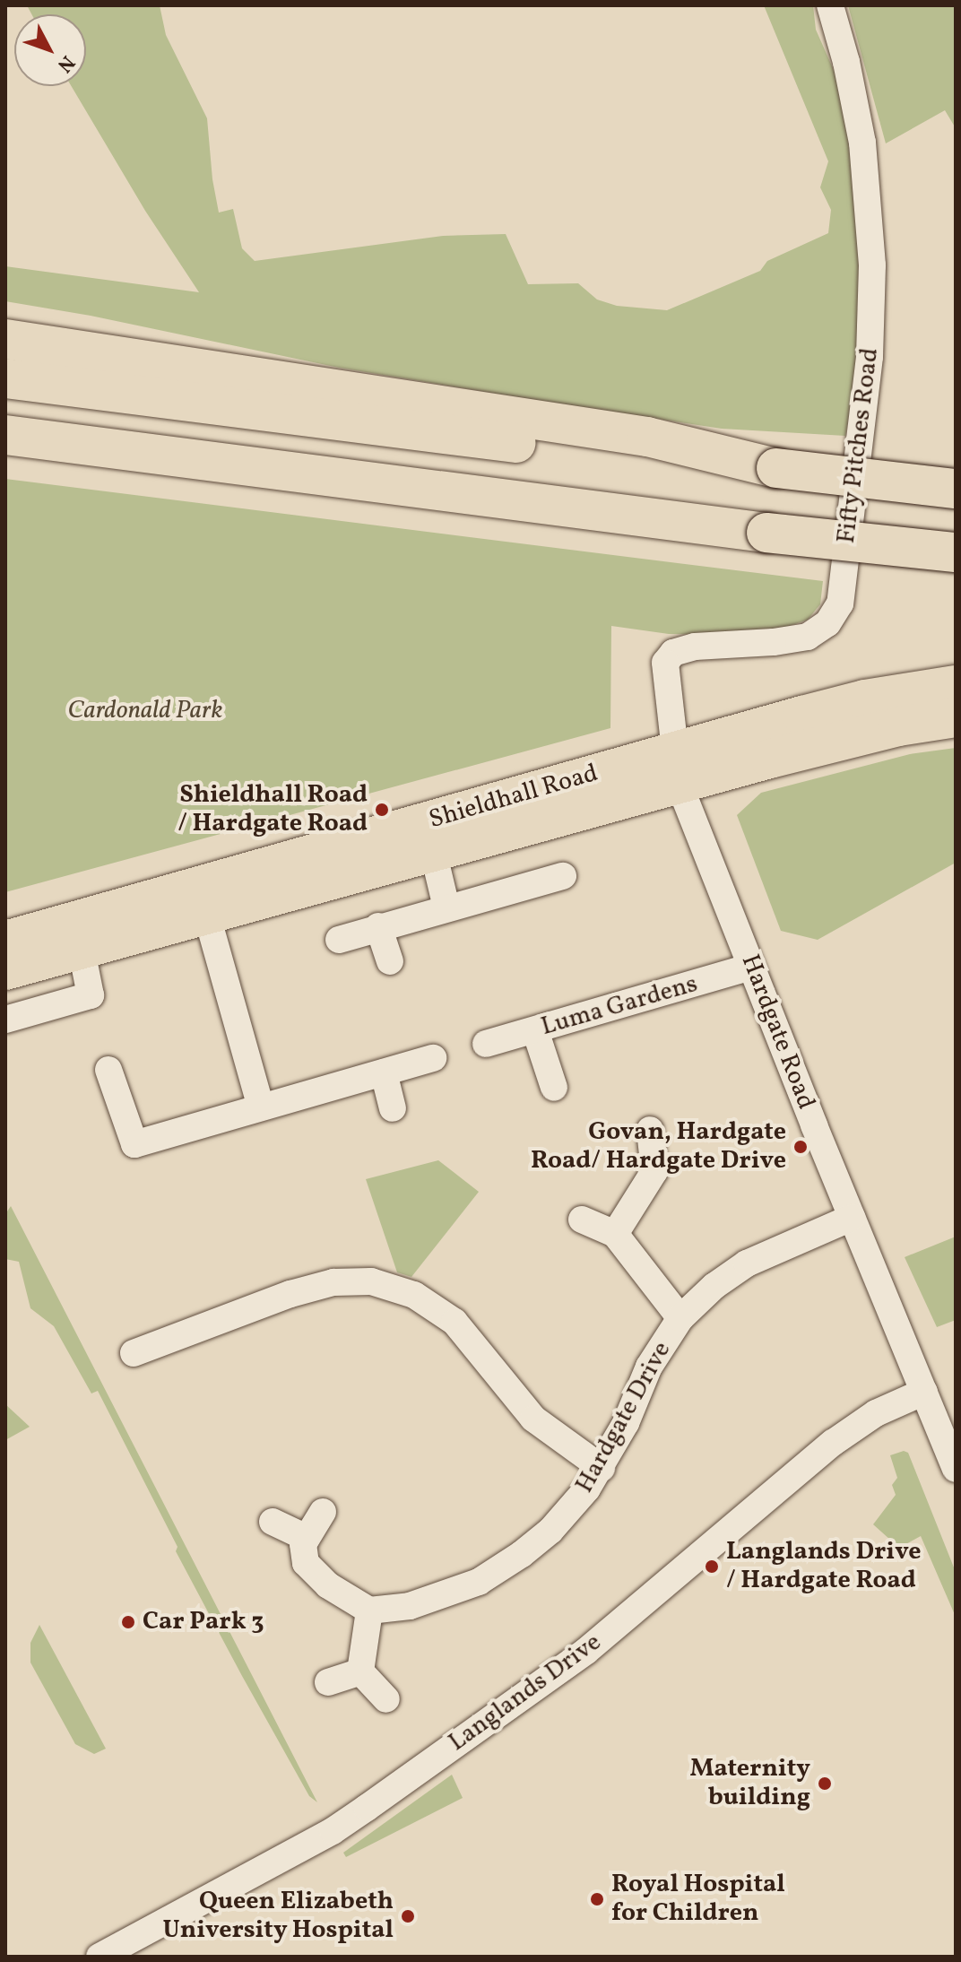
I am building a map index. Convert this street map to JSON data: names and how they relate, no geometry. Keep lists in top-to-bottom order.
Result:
{
  "streets": {
    "main road": ["Shieldhall Road"],
    "street": [
      "Fifty Pitches Road",
      "Luma Gardens",
      "Hardgate Road",
      "Hardgate Drive",
      "Langlands Drive"
    ]
  },
  "crossings": [
    ["Fifty Pitches Road", "Shieldhall Road"],
    ["Fifty Pitches Road", "Hardgate Road"],
    ["Shieldhall Road", "Hardgate Road"],
    ["Luma Gardens", "Hardgate Road"],
    ["Hardgate Road", "Hardgate Drive"],
    ["Hardgate Road", "Langlands Drive"]
  ],
  "parks": ["Cardonald Park"],
  "places": [
    "Shieldhall Road / Hardgate Road",
    "Govan, Hardgate Road/ Hardgate Drive",
    "Langlands Drive / Hardgate Road",
    "Car Park 3",
    "Maternity building",
    "Royal Hospital for Children",
    "Queen Elizabeth University Hospital"
  ],
  "north": "bottom right"
}
